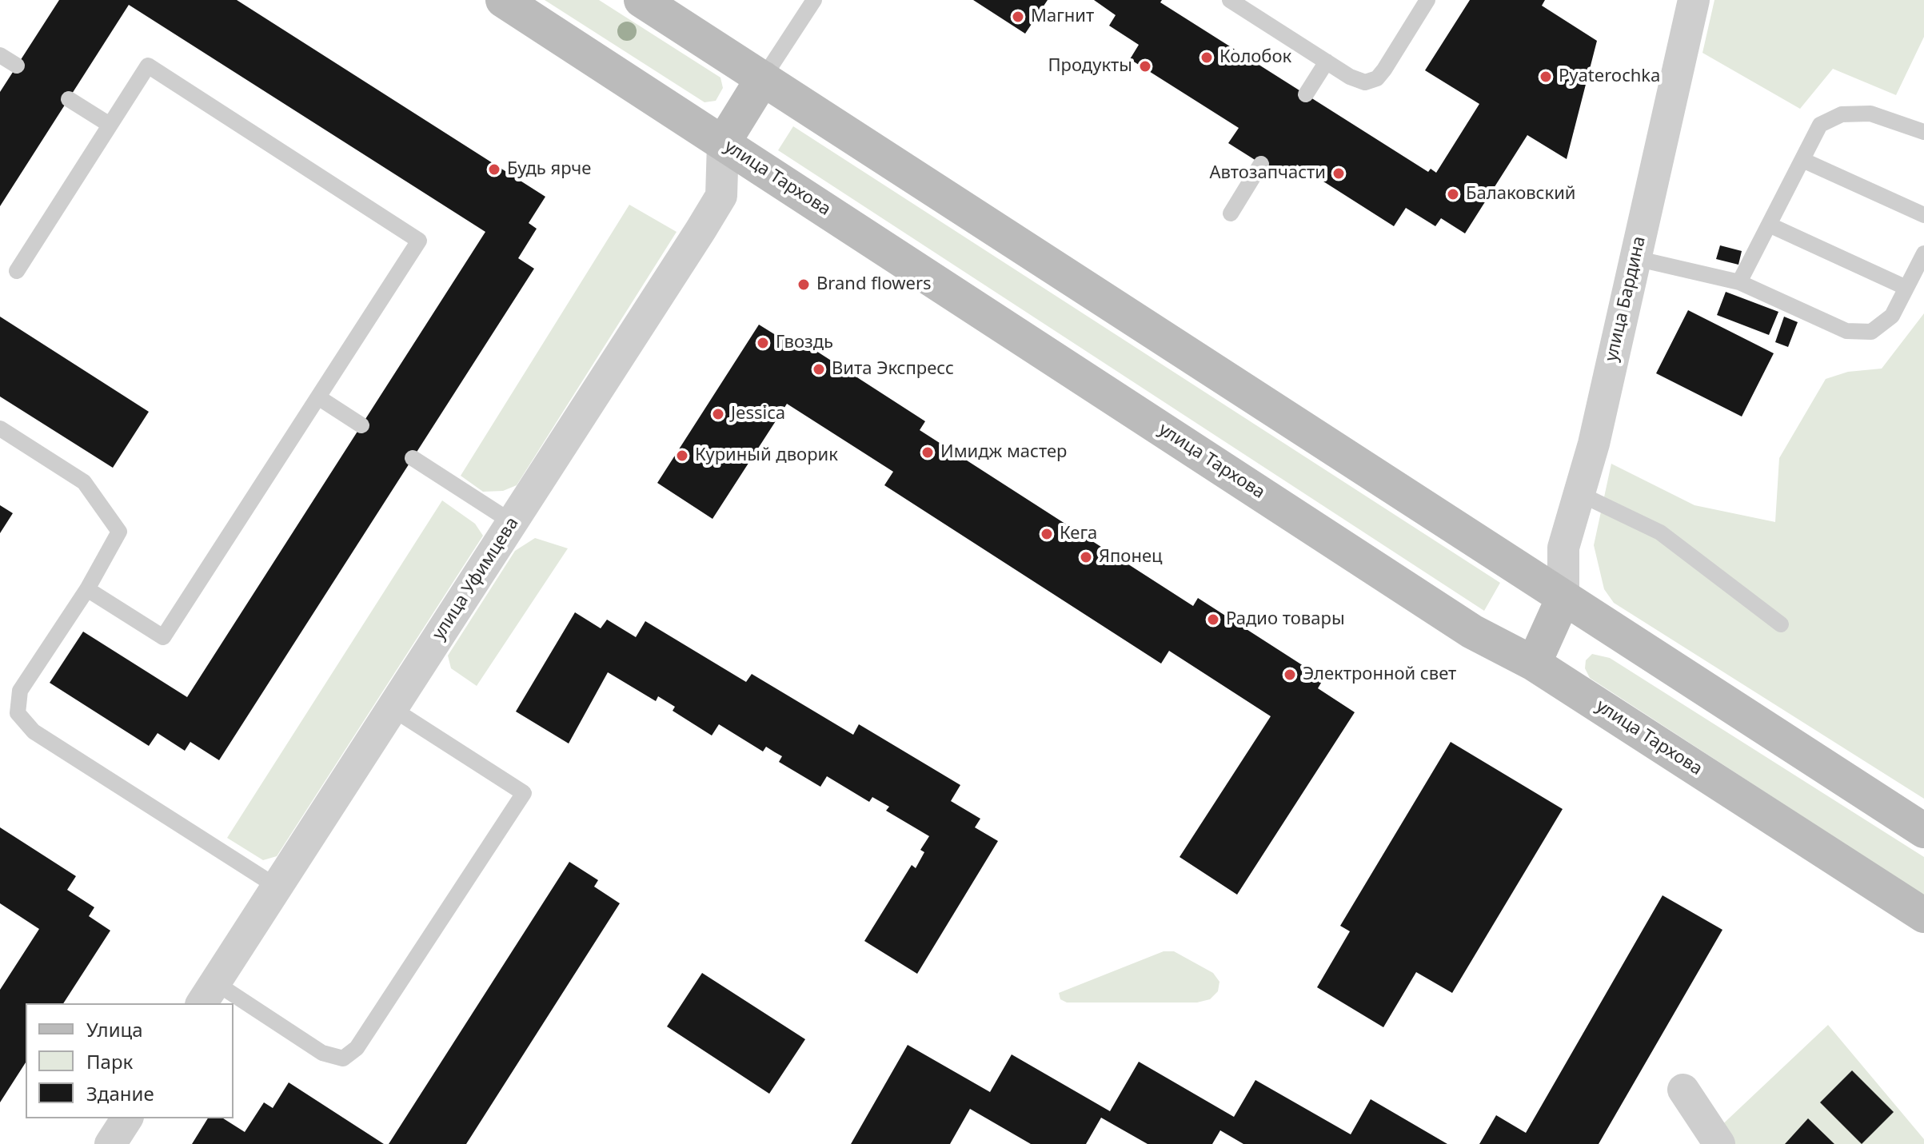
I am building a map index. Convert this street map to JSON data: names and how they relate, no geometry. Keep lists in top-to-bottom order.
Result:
{
  "streets": {
    "main road": ["улица Тархова"],
    "street": ["улица Бардина", "улица Уфимцева"]
  },
  "crossings": [
    ["улица Тархова", "улица Уфимцева"]
  ],
  "places": [
    "Магнит",
    "Колобок",
    "Продукты",
    "Pyaterochka",
    "Будь ярче",
    "Автозапчасти",
    "Балаковский",
    "Brand flowers",
    "Гвоздь",
    "Вита Экспресс",
    "Jessica",
    "Имидж мастер",
    "Куриный дворик",
    "Кега",
    "Японец",
    "Радио товары",
    "Электронной свет"
  ],
  "legend": ["Улица", "Парк", "Здание"]
}
